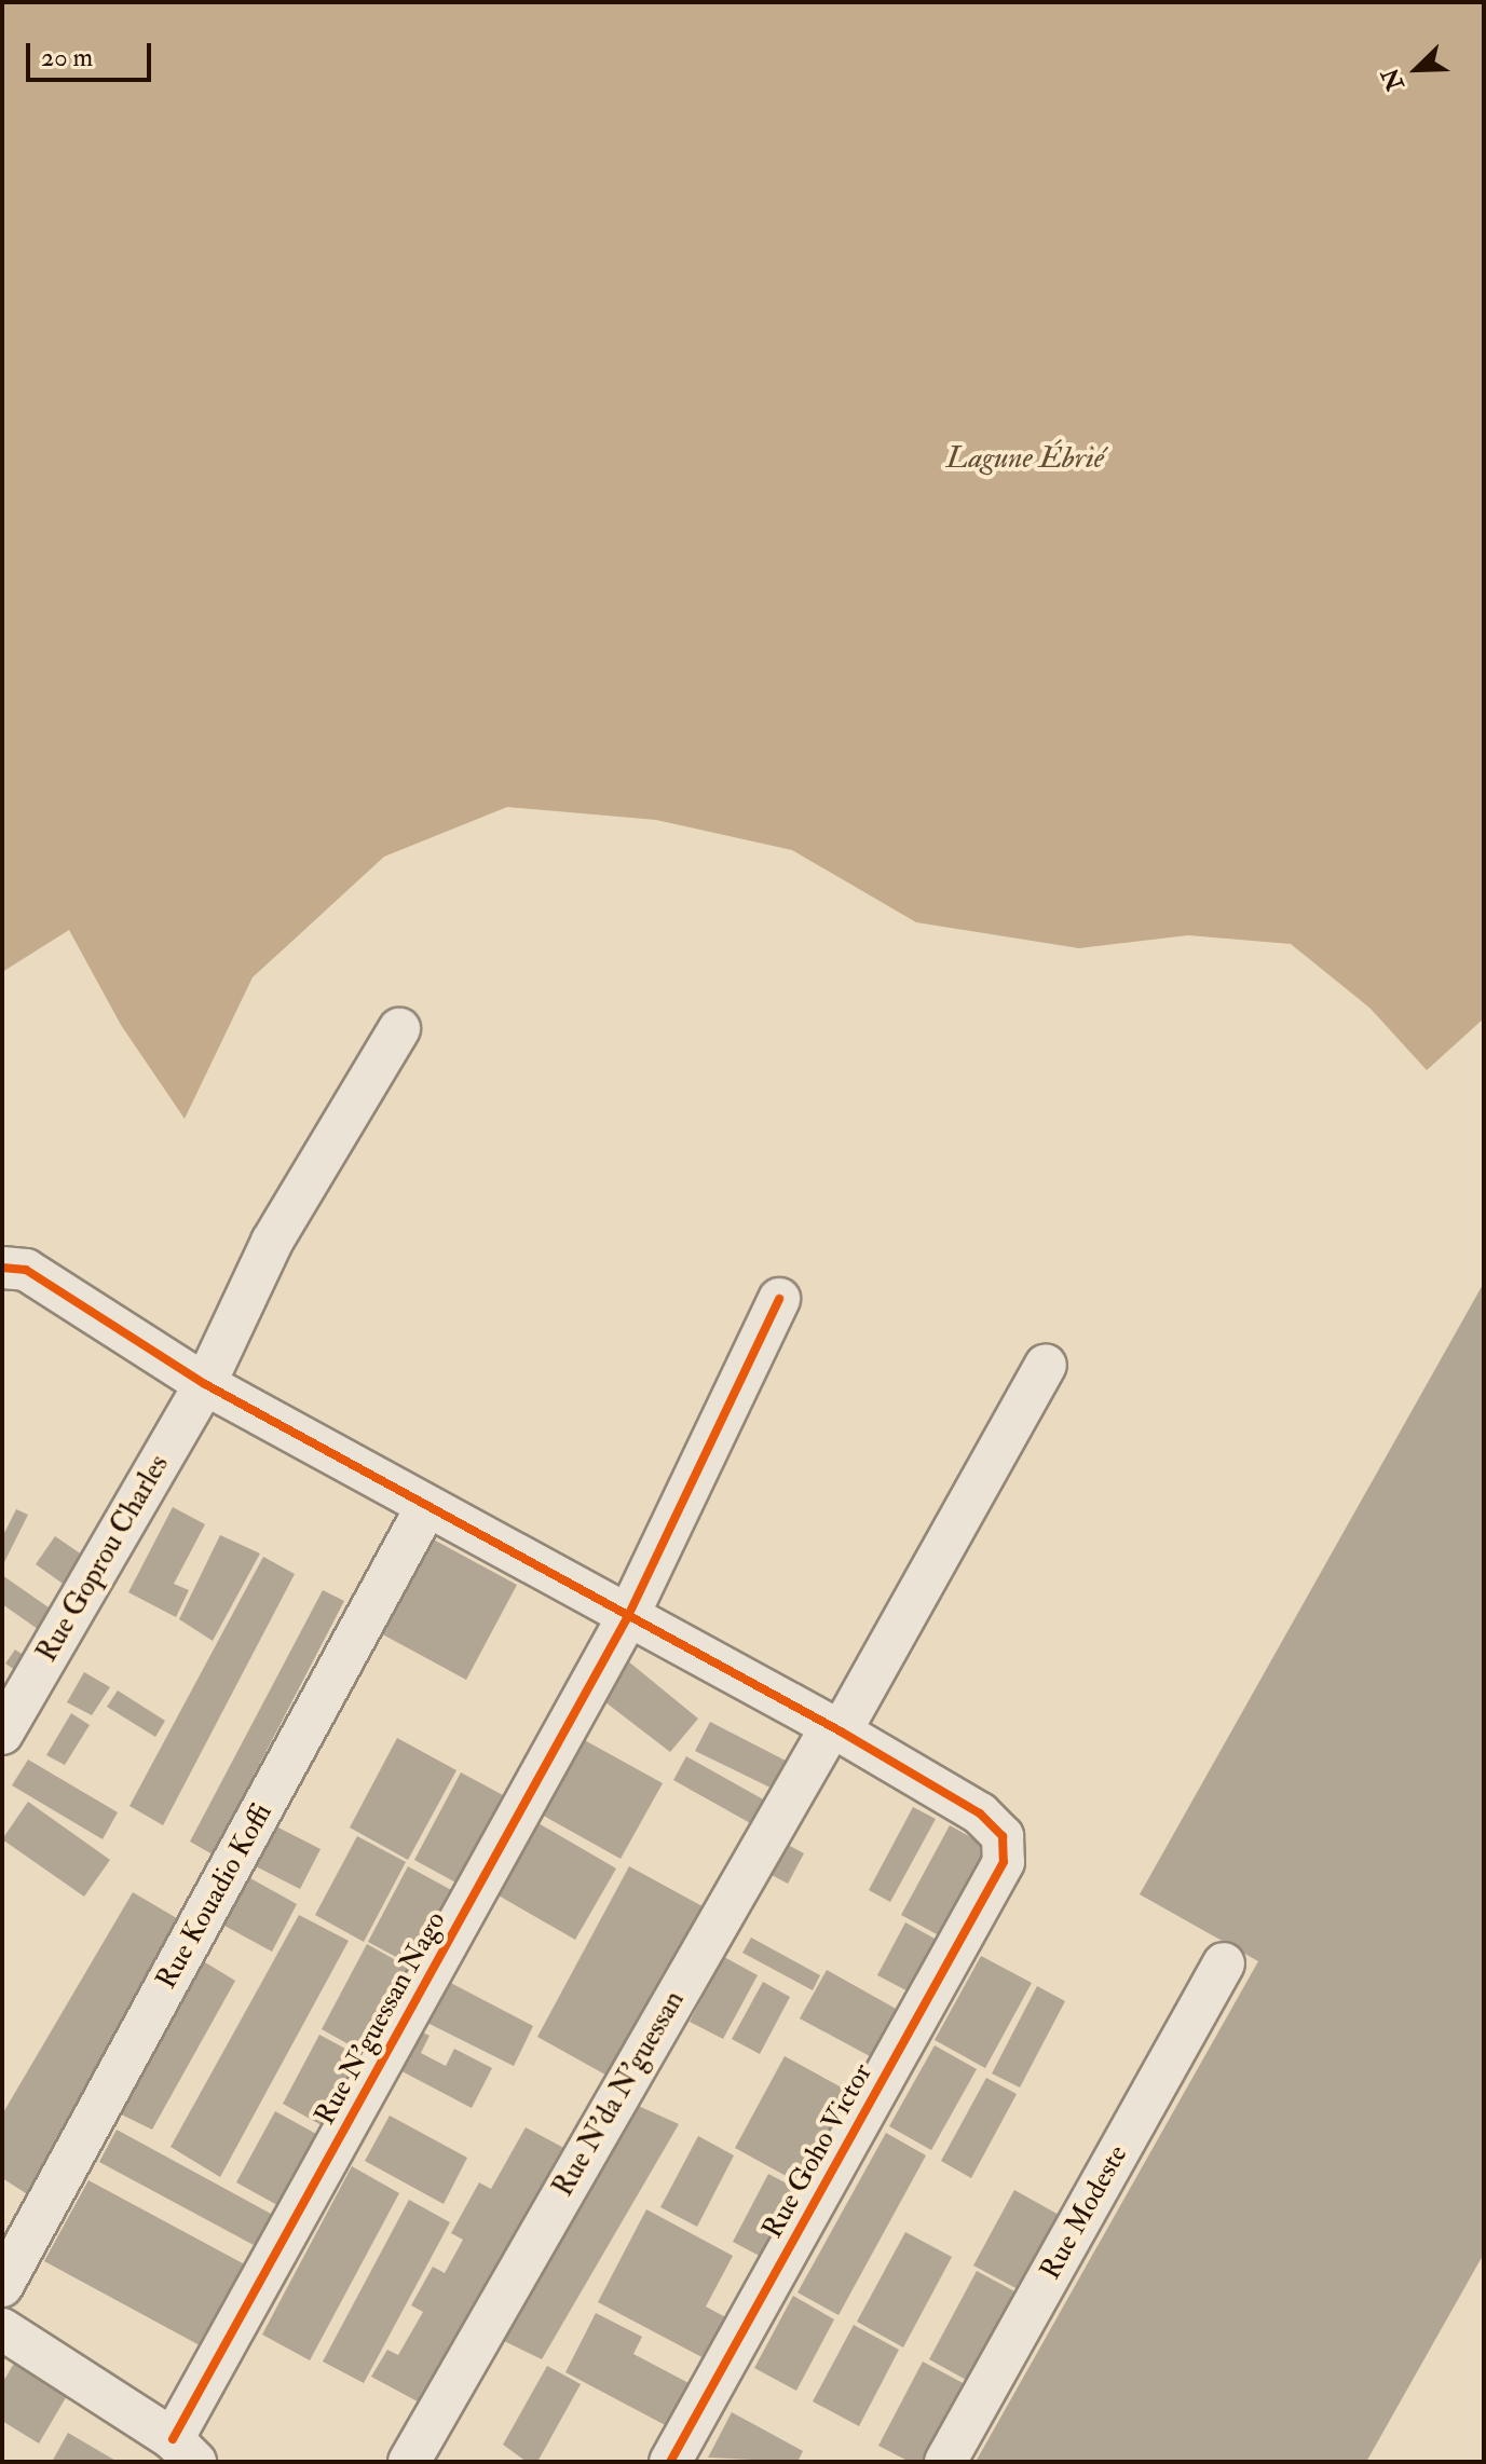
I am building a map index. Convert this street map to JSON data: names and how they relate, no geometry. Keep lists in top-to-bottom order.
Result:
{
  "streets": {
    "street": [
      "Rue Goprou Charles",
      "Rue Kouadio Koffi",
      "Rue N'guessan Nago",
      "Rue N'da N'guessan",
      "Rue Goho Victor",
      "Rue Modeste"
    ]
  },
  "crossings": [
    ["Rue N'da N'guessan", "Rue Goho Victor"]
  ],
  "water": ["Lagune Ébrié"],
  "scale_bar": "20 m",
  "north": "bottom left"
}
